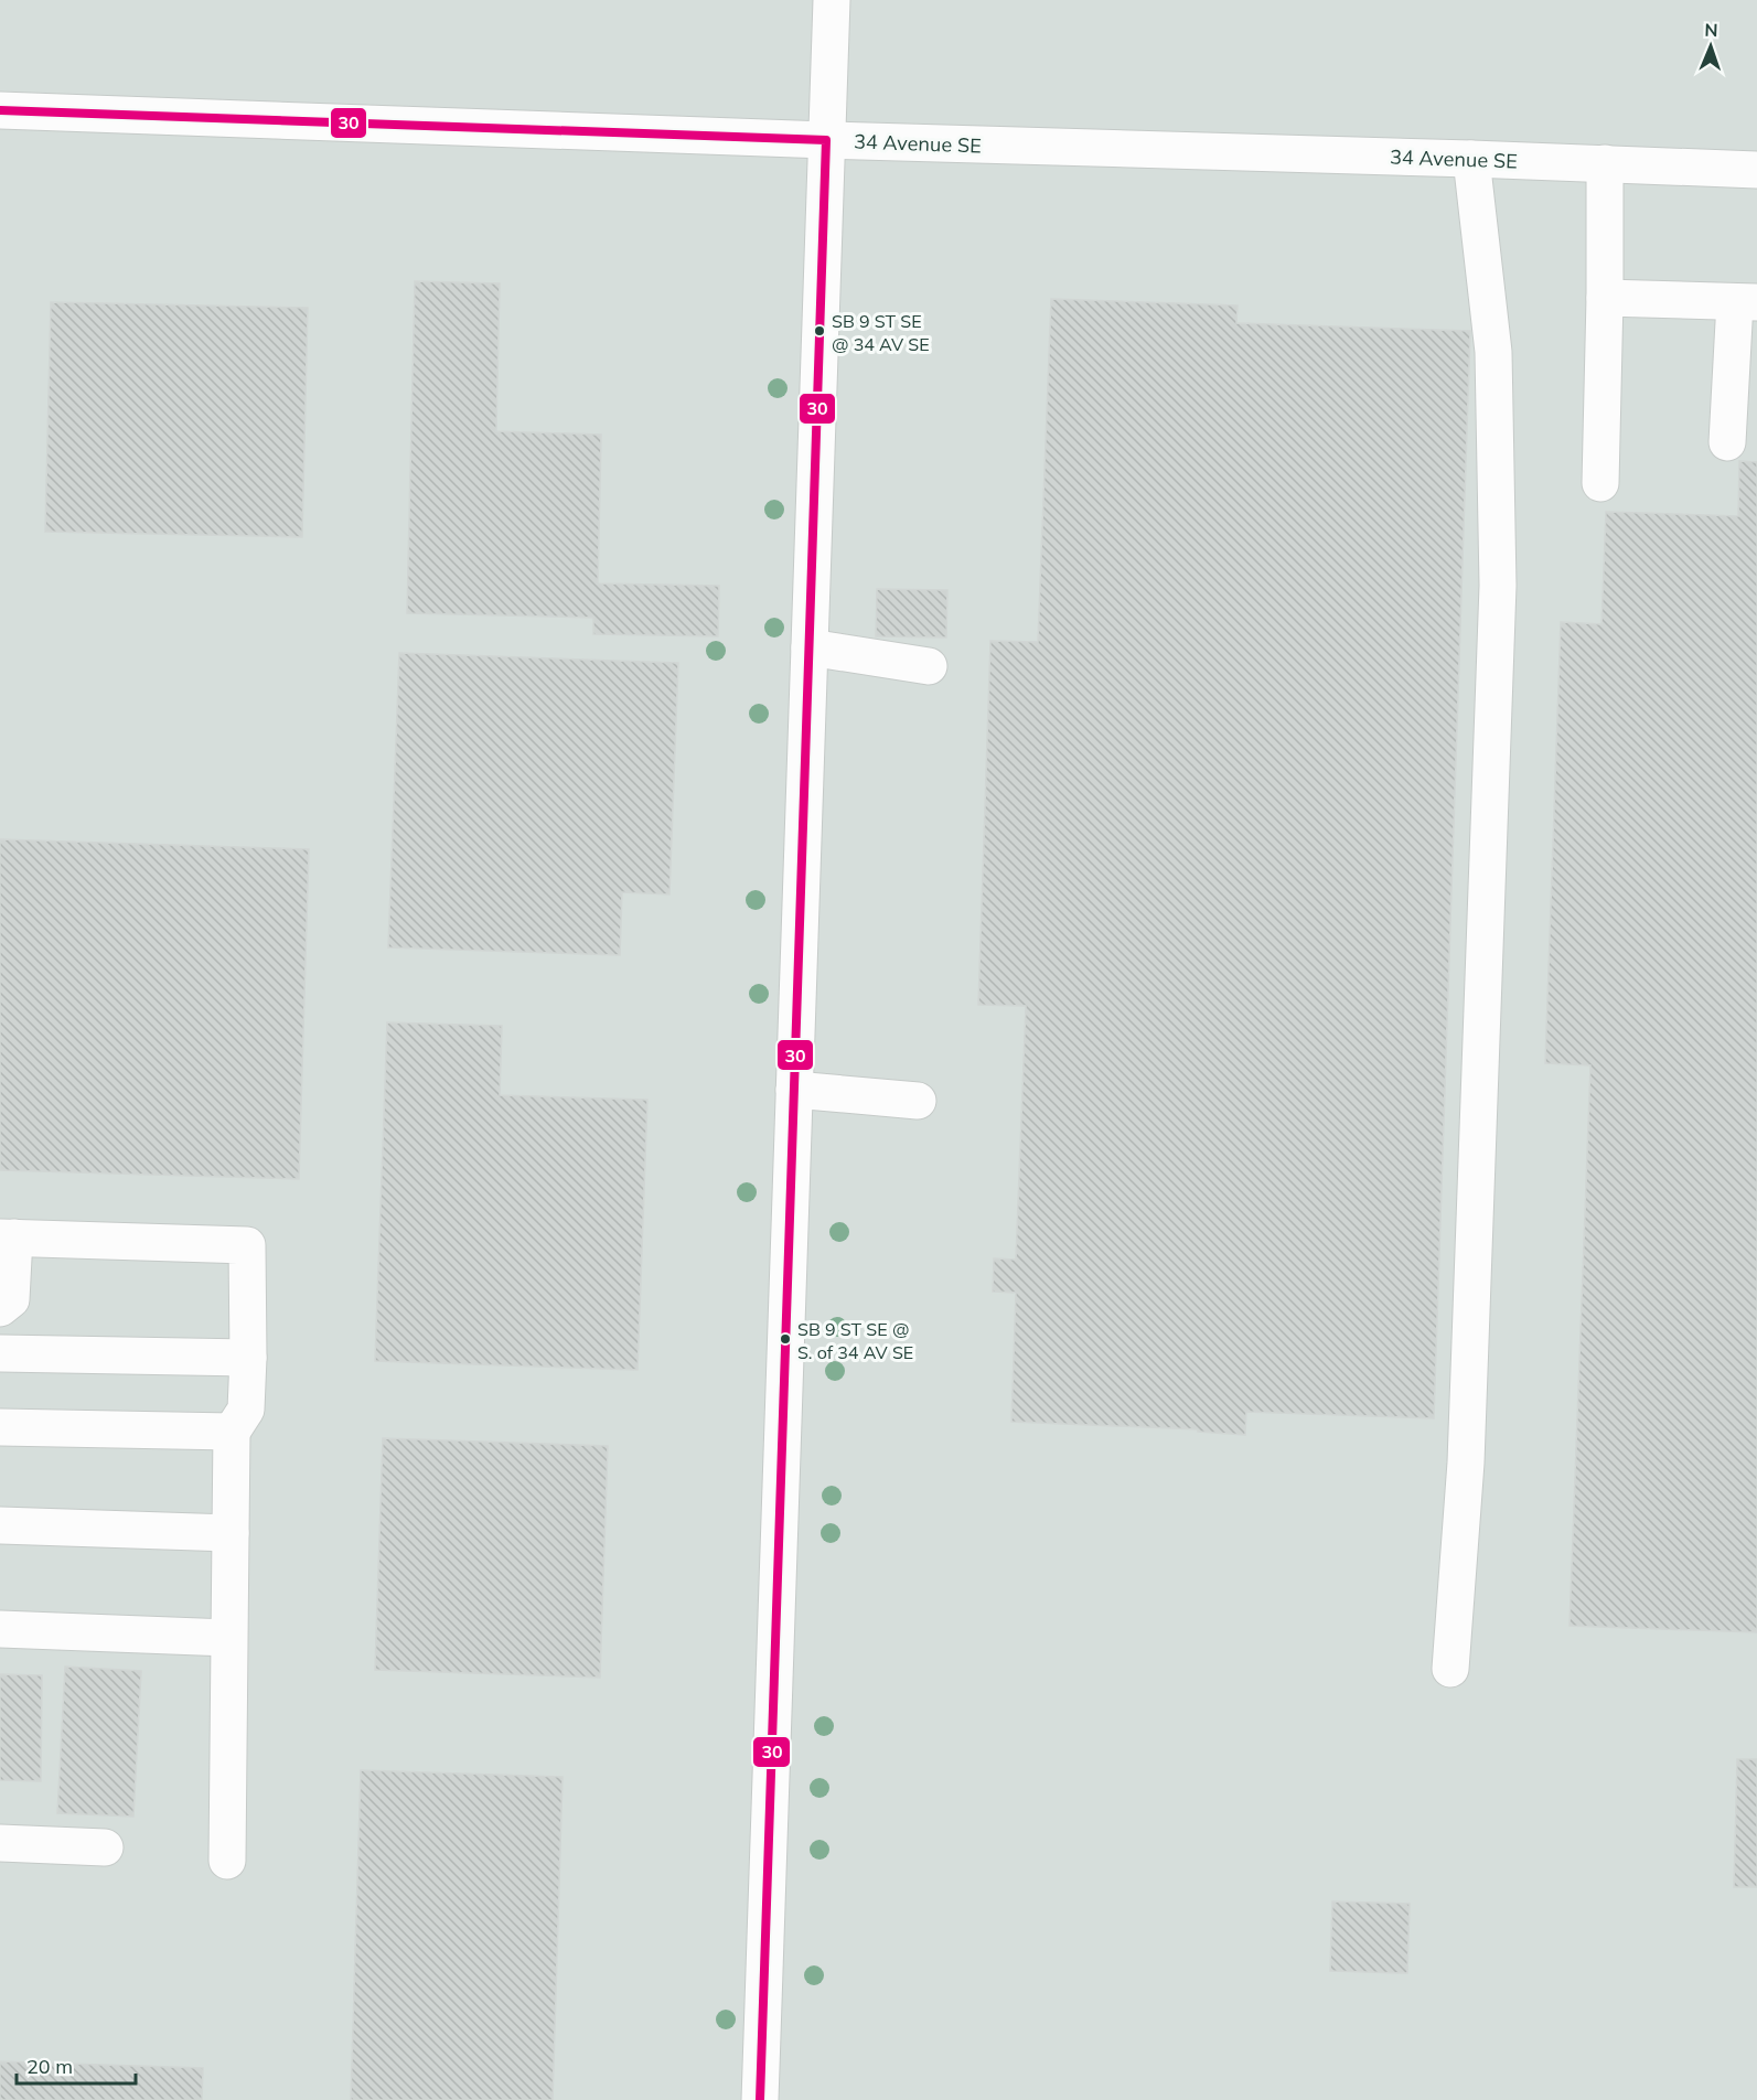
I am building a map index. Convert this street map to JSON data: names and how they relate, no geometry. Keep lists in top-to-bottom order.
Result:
{
  "streets": {
    "street": ["34 Avenue SE"]
  },
  "places": ["SB 9 ST SE @ 34 AV SE", "SB 9 ST SE @ S. of 34 AV SE"],
  "lines": ["transit line 30"],
  "scale_bar": "20 m",
  "north": "top"
}
